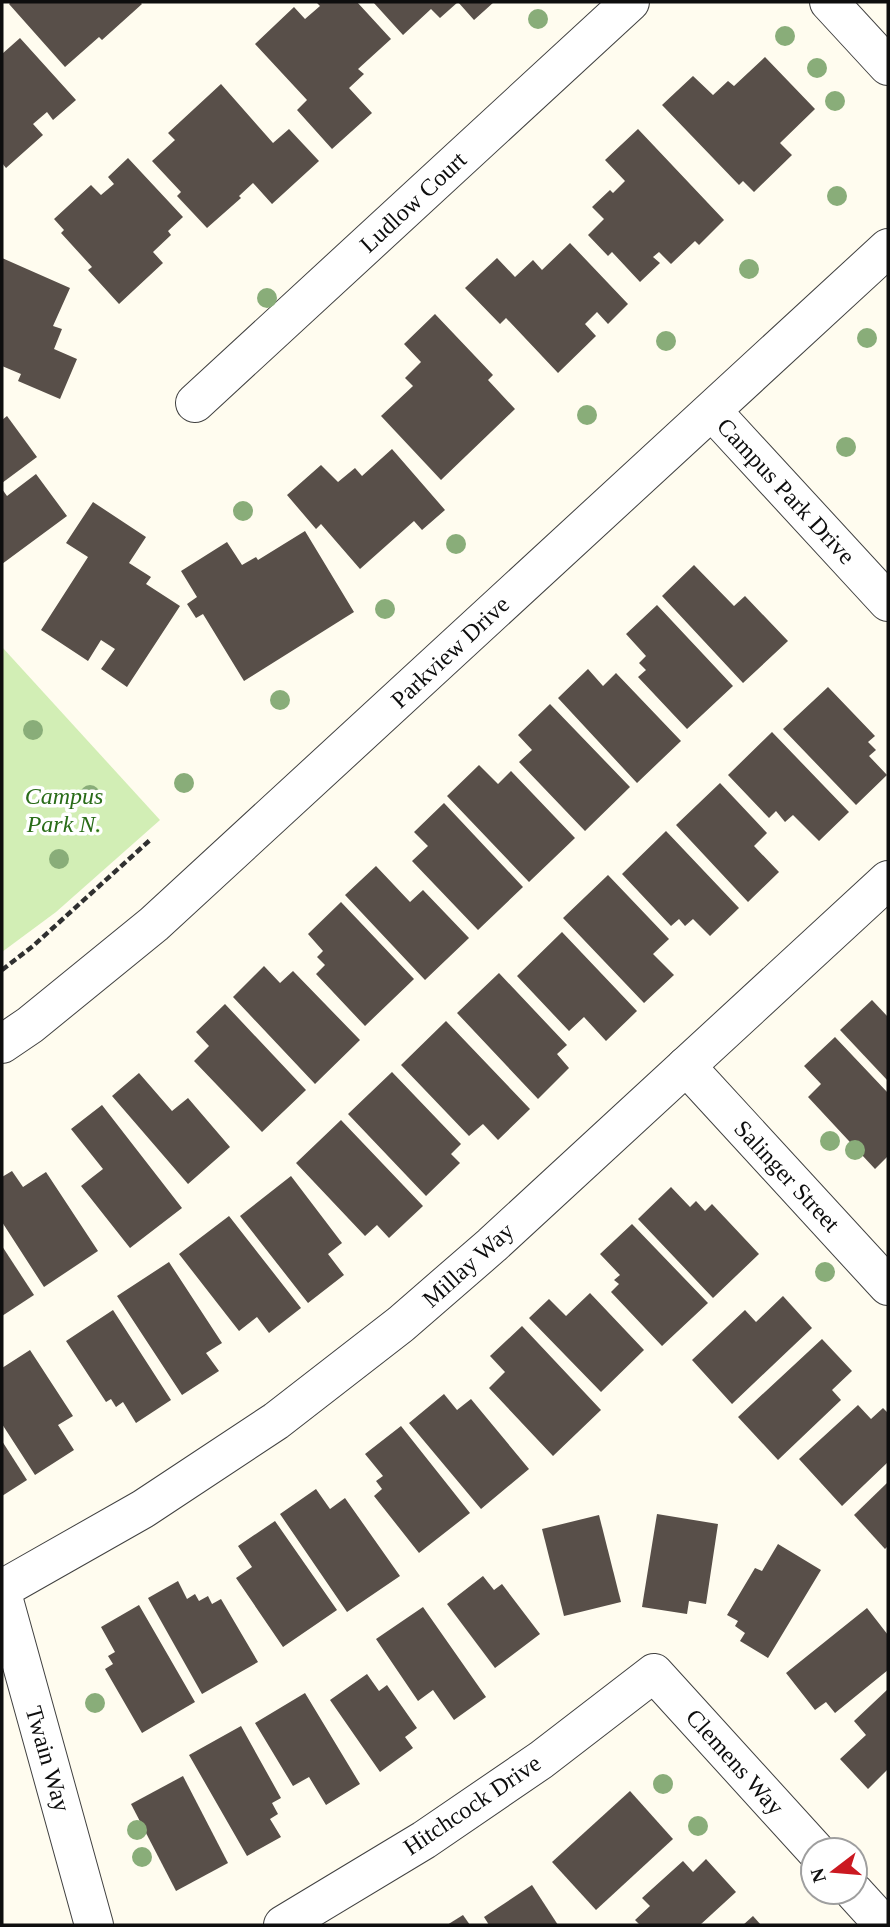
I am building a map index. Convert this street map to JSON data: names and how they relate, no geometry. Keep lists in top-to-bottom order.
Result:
{
  "streets": {
    "street": [
      "Ludlow Court",
      "Campus Park Drive",
      "Parkview Drive",
      "Salinger Street",
      "Millay Way",
      "Twain Way",
      "Clemens Way",
      "Hitchcock Drive"
    ]
  },
  "crossings": [
    ["Campus Park Drive", "Parkview Drive"],
    ["Salinger Street", "Millay Way"],
    ["Millay Way", "Twain Way"],
    ["Clemens Way", "Hitchcock Drive"]
  ],
  "parks": ["Campus Park N."],
  "north": "left"
}
